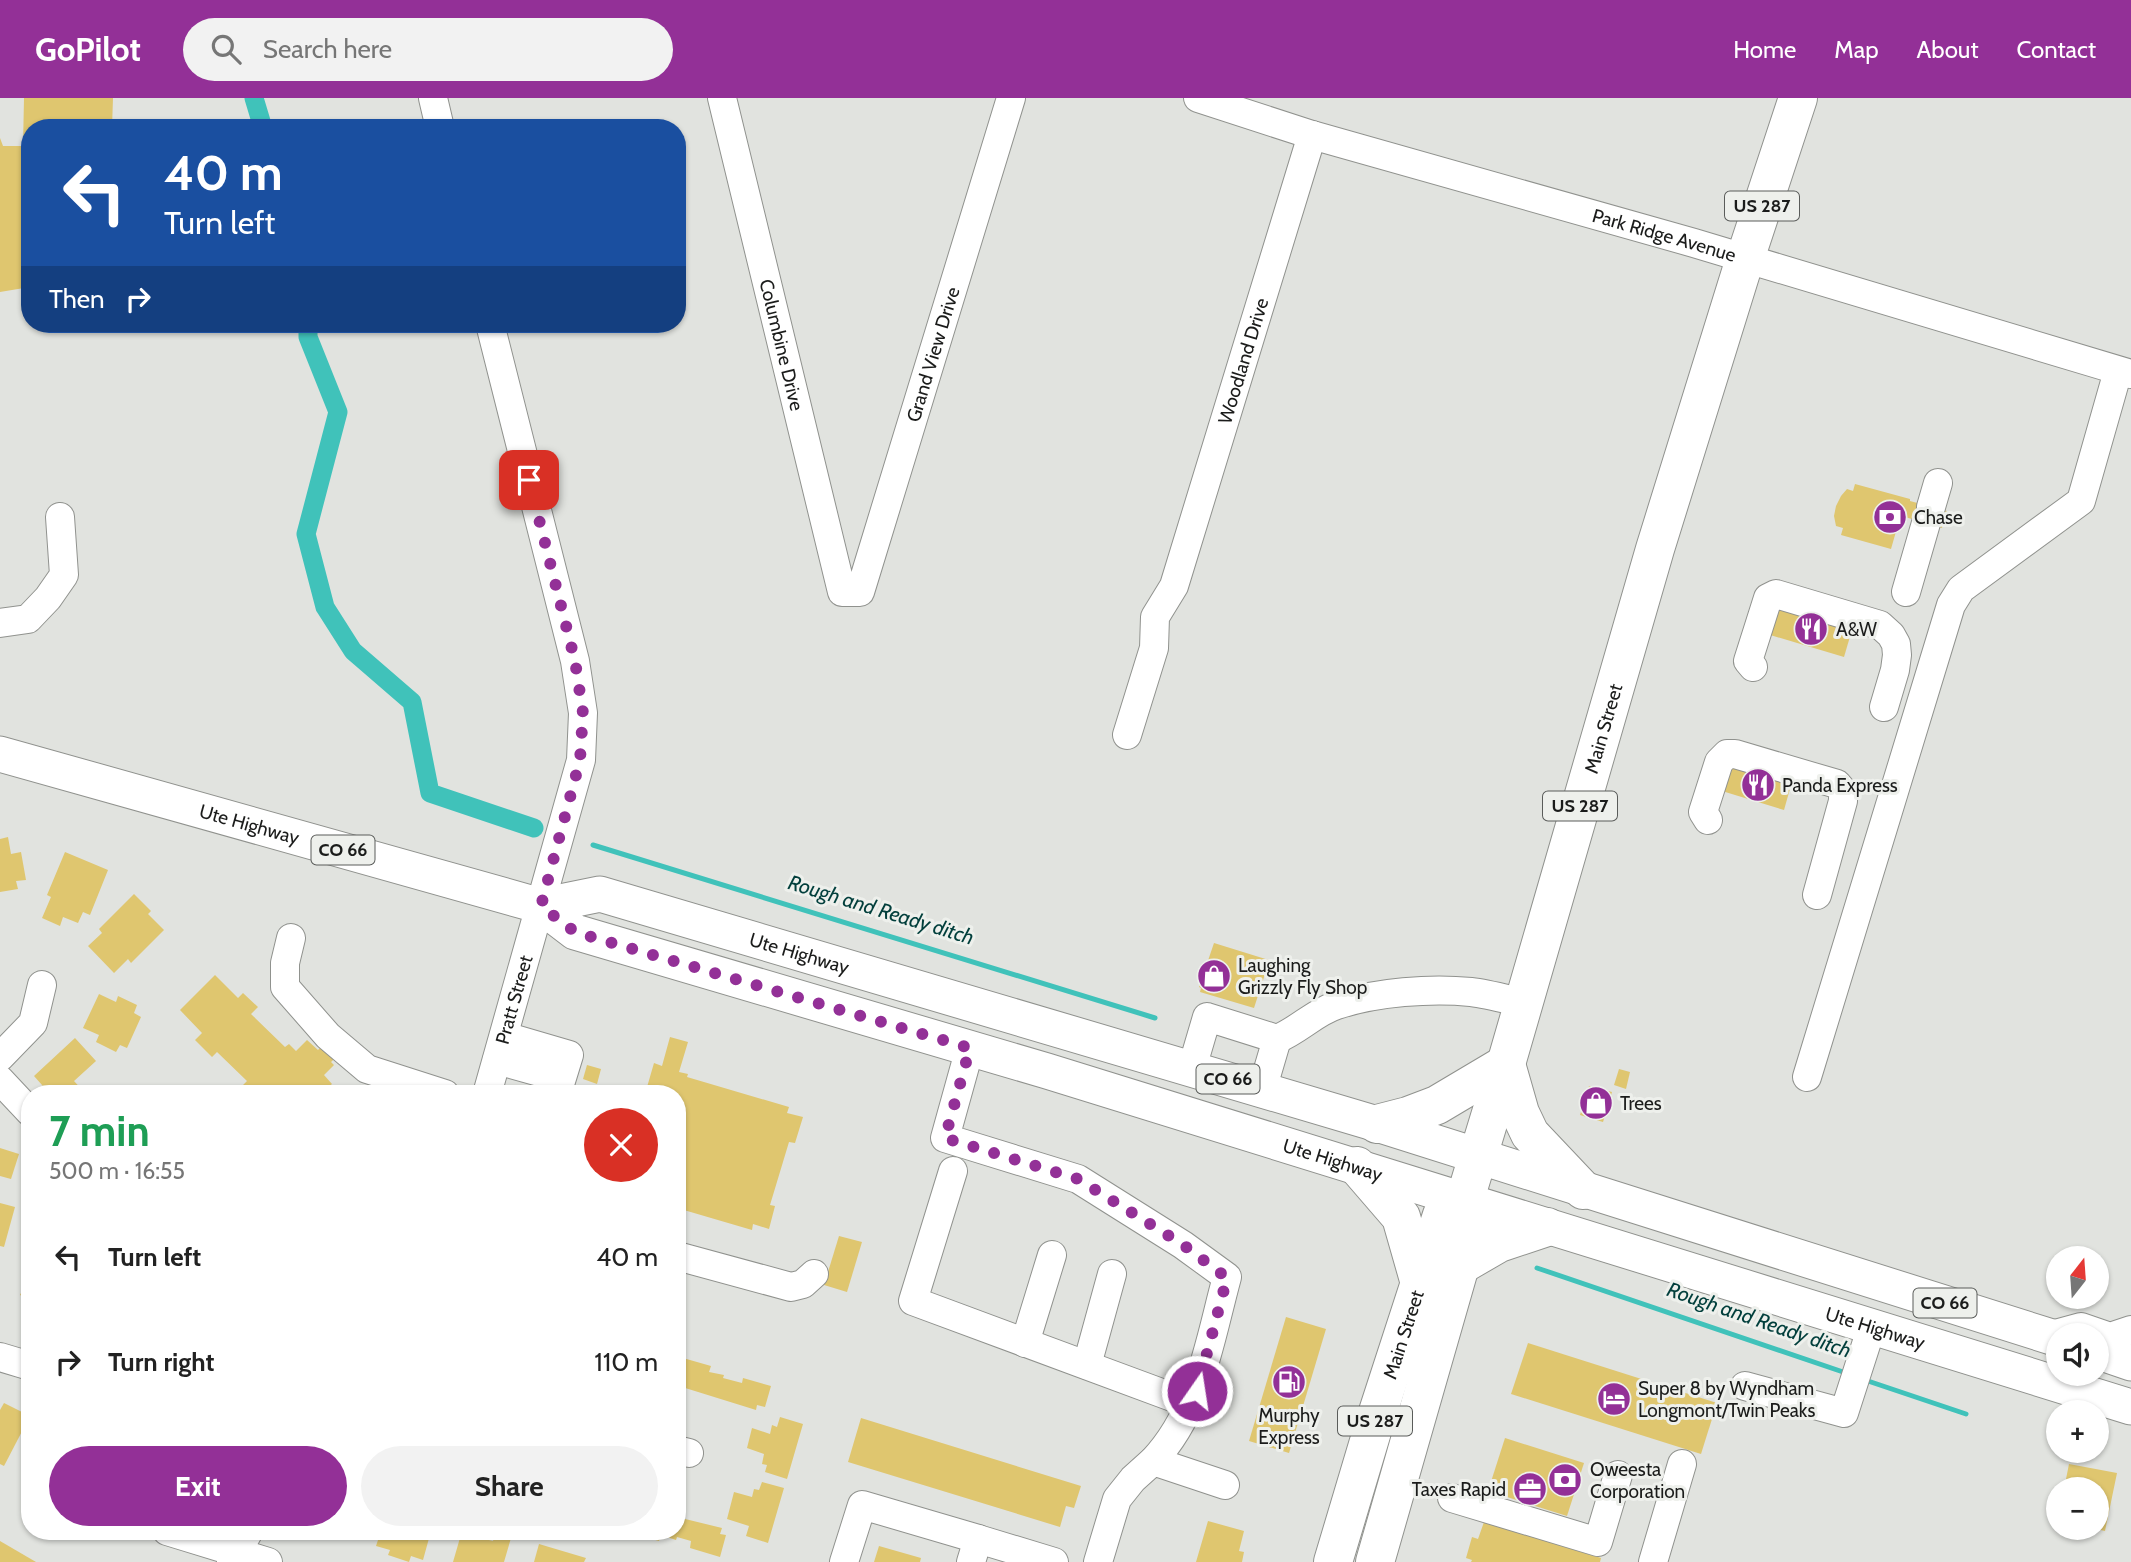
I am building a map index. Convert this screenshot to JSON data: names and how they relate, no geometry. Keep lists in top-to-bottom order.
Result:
{
  "streets": {
    "highway": ["US 287", "Main Street"],
    "main road": ["Ute Highway", "CO 66"],
    "street": [
      "Park Ridge Avenue",
      "Columbine Drive",
      "Grand View Drive",
      "Woodland Drive",
      "Pratt Street"
    ]
  },
  "crossings": [
    ["US 287", "Park Ridge Avenue"],
    ["US 287", "Main Street"],
    ["Park Ridge Avenue", "Woodland Drive"],
    ["Park Ridge Avenue", "Main Street"],
    ["Columbine Drive", "Grand View Drive"],
    ["Main Street", "Ute Highway"],
    ["Ute Highway", "Pratt Street"]
  ],
  "water": ["Rough and Ready ditch"],
  "places": {
    "bank": ["Chase", "Oweesta Corporation"],
    "restaurant": ["A&W", "Panda Express"],
    "shop": ["Laughing Grizzly Fly Shop", "Trees"],
    "fuel station": ["Murphy Express"],
    "hotel": ["Super 8 by Wyndham Longmont/Twin Peaks"],
    "office": ["Taxes Rapid"]
  },
  "north": "top",
  "page": {
    "header": "GoPilot",
    "search": "Search here",
    "nav": [
      "Home",
      "Map",
      "About",
      "Contact"
    ],
    "turn": ["40 m", "Turn left"],
    "then": "Then",
    "heading": ["7 min", "500 m · 16:55"],
    "list": [
      {
        "name": "Turn left",
        "value": "40 m"
      },
      {
        "name": "Turn right",
        "value": "110 m"
      }
    ],
    "map_buttons": ["+", "−"],
    "buttons": ["Exit", "Share"]
  }
}
